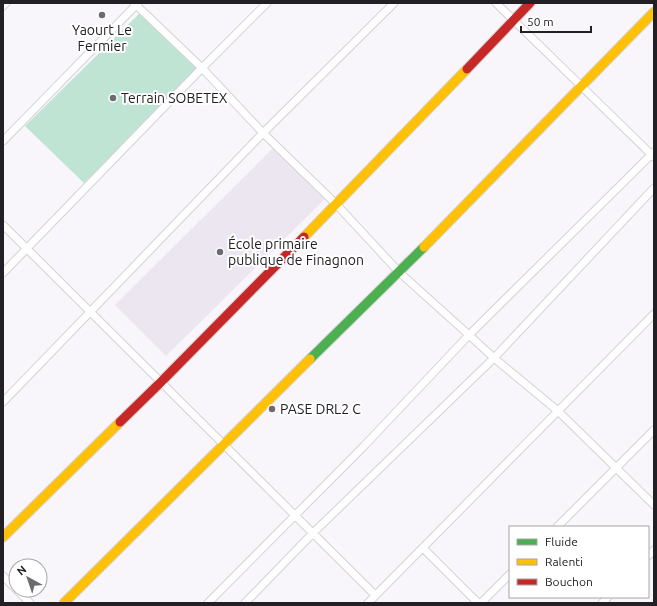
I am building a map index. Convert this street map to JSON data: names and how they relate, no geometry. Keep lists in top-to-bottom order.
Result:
{
  "places": [
    "Yaourt Le Fermier",
    "Terrain SOBETEX",
    "École primaire publique de Finagnon",
    "PASE DRL2 C"
  ],
  "legend": ["Fluide", "Ralenti", "Bouchon"],
  "scale_bar": "50 m",
  "north": "top left"
}
